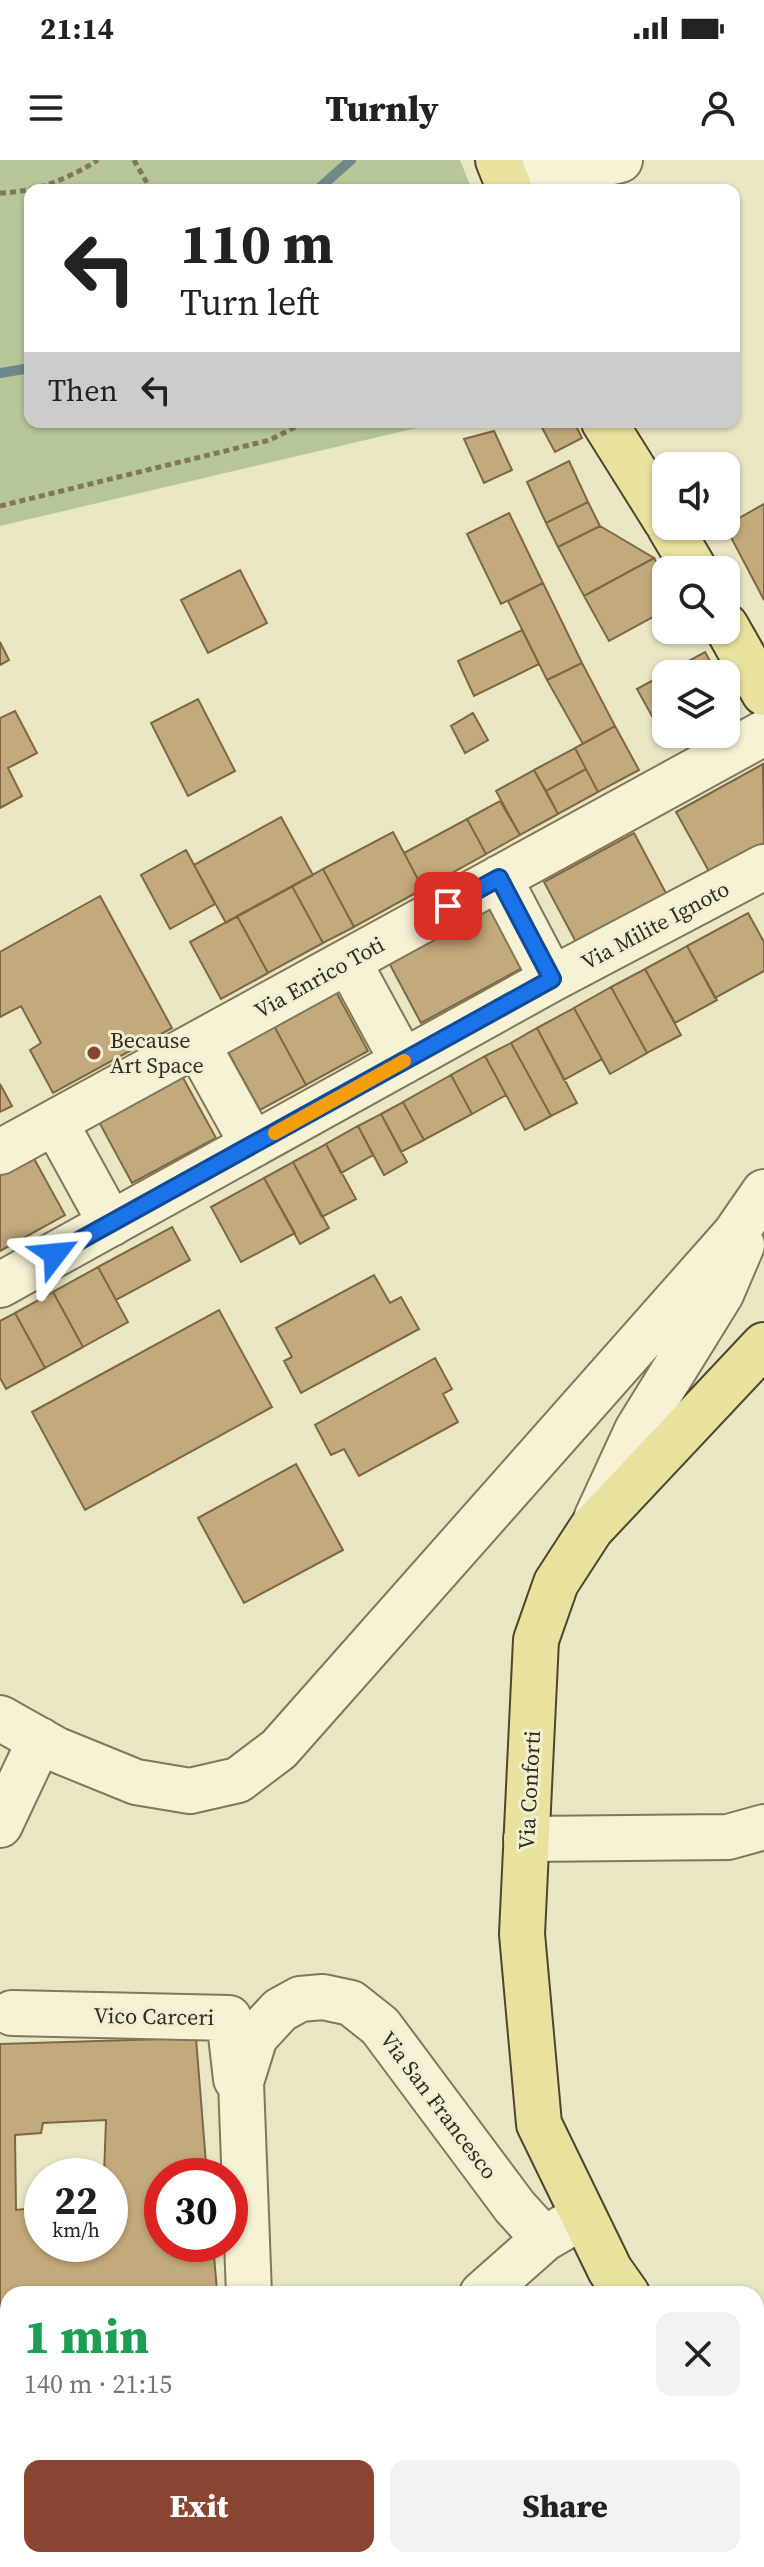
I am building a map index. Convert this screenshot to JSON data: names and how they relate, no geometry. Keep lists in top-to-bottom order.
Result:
{
  "streets": {
    "main road": ["Via Conforti"],
    "street": [
      "Via Milite Ignoto",
      "Via Enrico Toti",
      "Vico Carceri",
      "Via San Francesco"
    ]
  },
  "crossings": [
    ["Vico Carceri", "Via San Francesco"]
  ],
  "places": ["Because Art Space"],
  "page": {
    "status": "21:14",
    "header": "Turnly",
    "turn": ["110 m", "Turn left"],
    "then": "Then",
    "speed": "22 km/h",
    "limit": "30",
    "heading": ["1 min", "140 m · 21:15"],
    "buttons": ["Exit", "Share"]
  }
}
